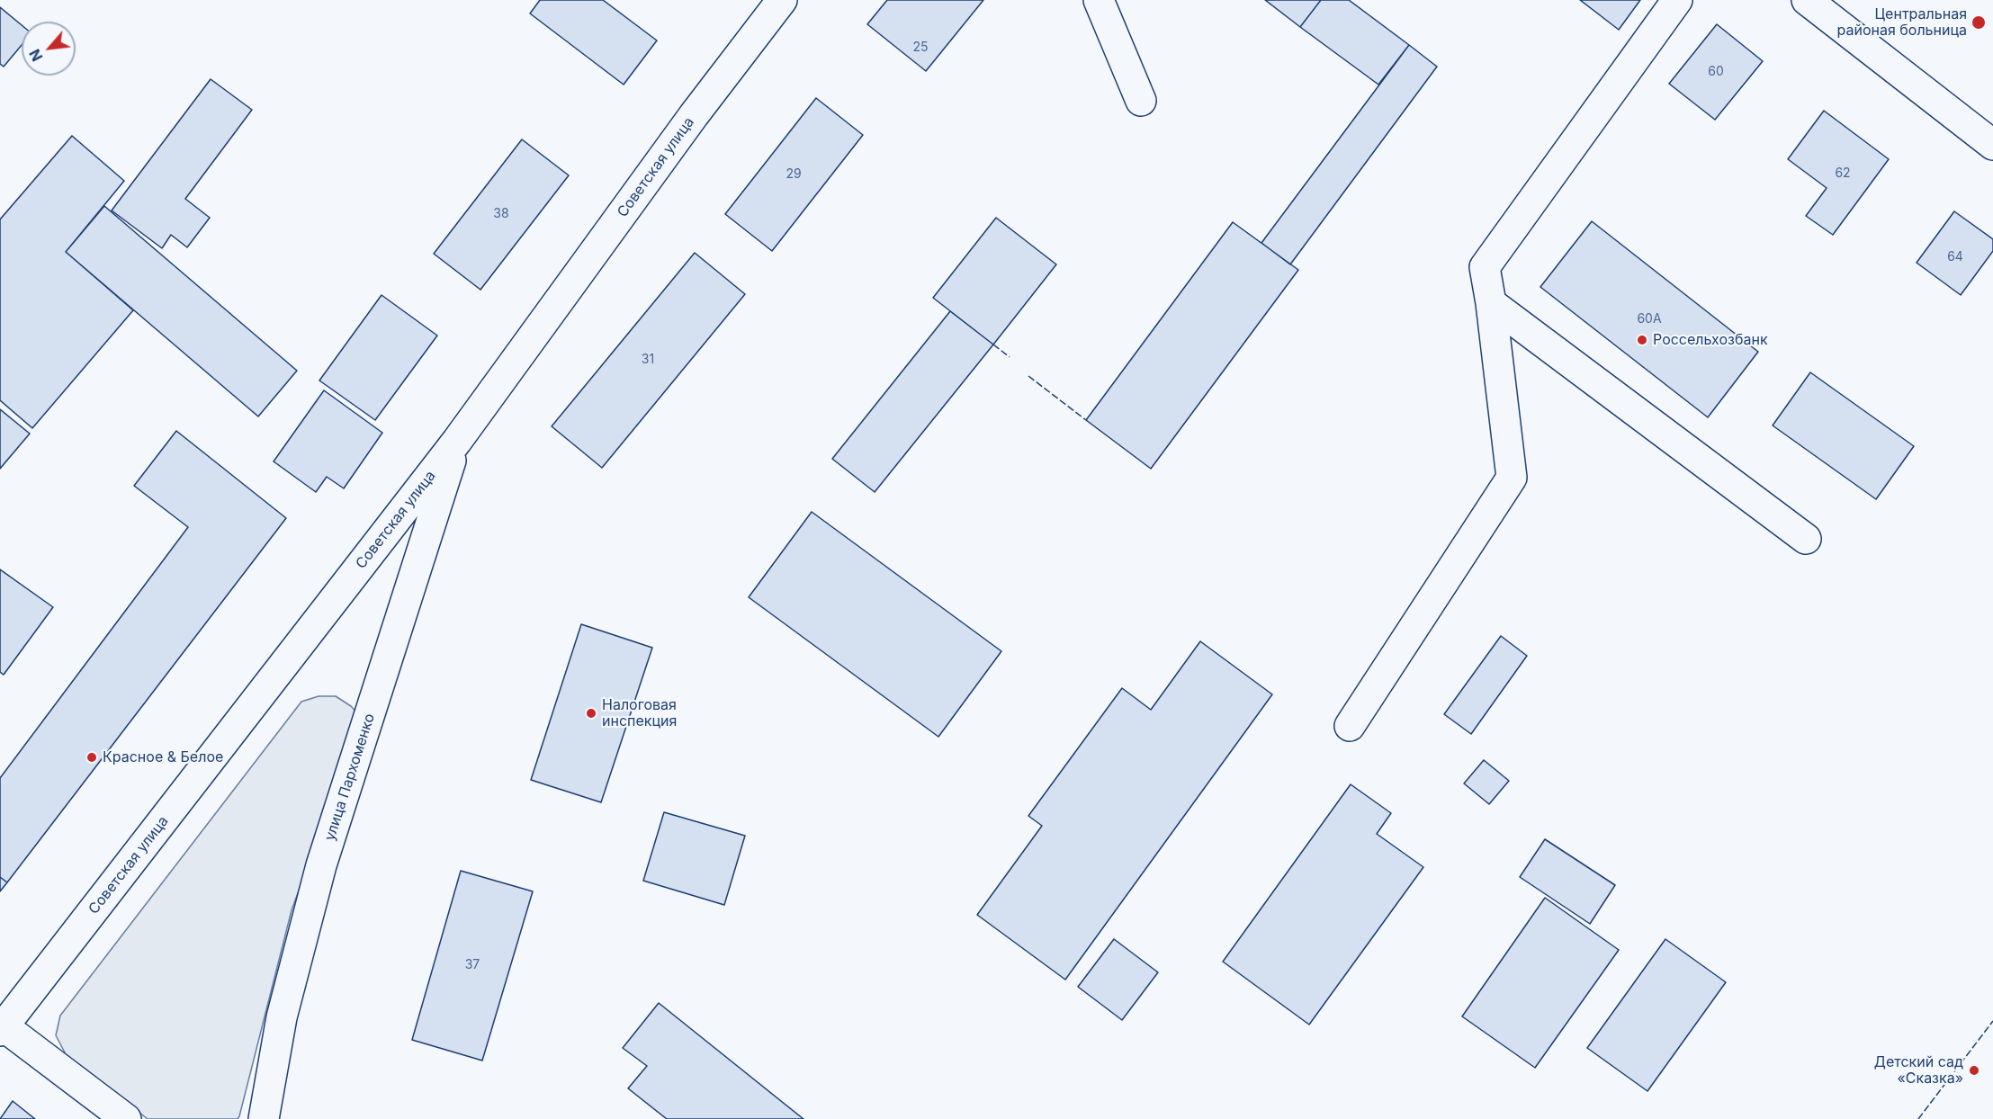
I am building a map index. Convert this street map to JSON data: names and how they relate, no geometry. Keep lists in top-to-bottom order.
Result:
{
  "streets": {
    "street": ["Советская улица", "улица Пархоменко"]
  },
  "crossings": [
    ["Советская улица", "улица Пархоменко"]
  ],
  "places": [
    "Центральная районая больница",
    "Россельхозбанк",
    "Налоговая инспекция",
    "Красное & Белое",
    "Детский сад «Сказка»"
  ],
  "house_numbers": [
    "25",
    "60",
    "62",
    "29",
    "38",
    "64",
    "60А",
    "31",
    "37"
  ],
  "north": "bottom left"
}
